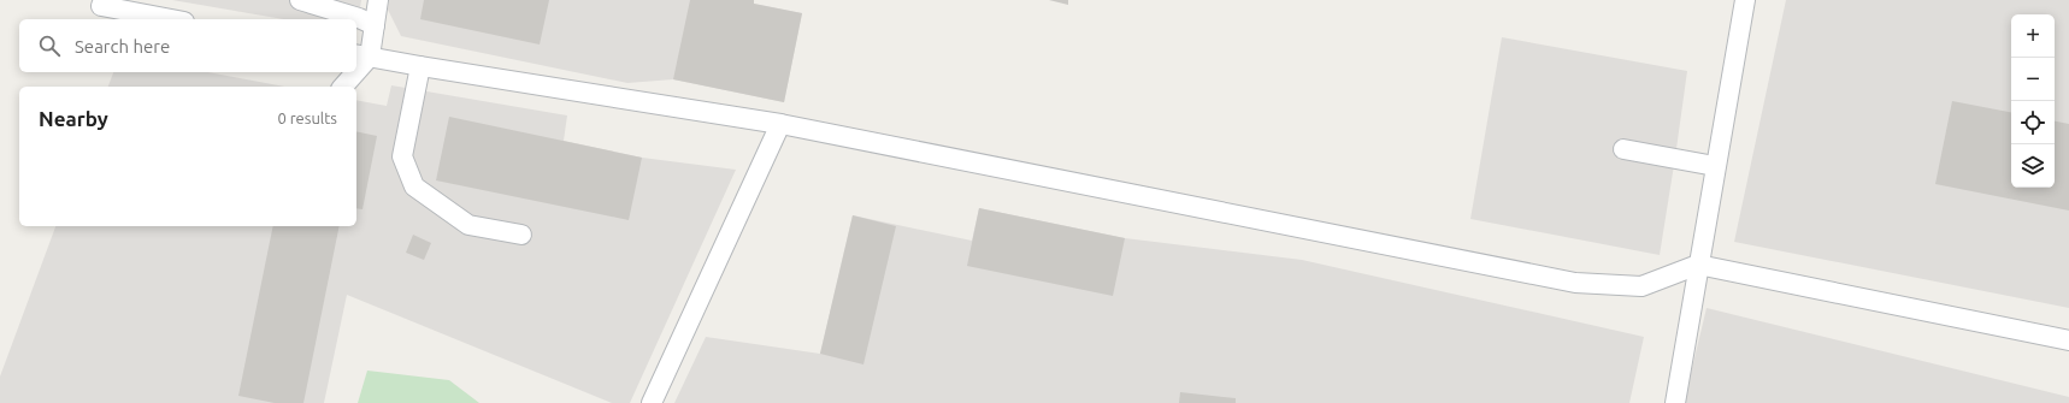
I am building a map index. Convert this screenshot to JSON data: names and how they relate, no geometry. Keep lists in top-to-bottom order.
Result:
{
  "page": {
    "map_buttons": ["+", "−"],
    "search": "Search here",
    "heading": ["Nearby", "0 results"]
  }
}
